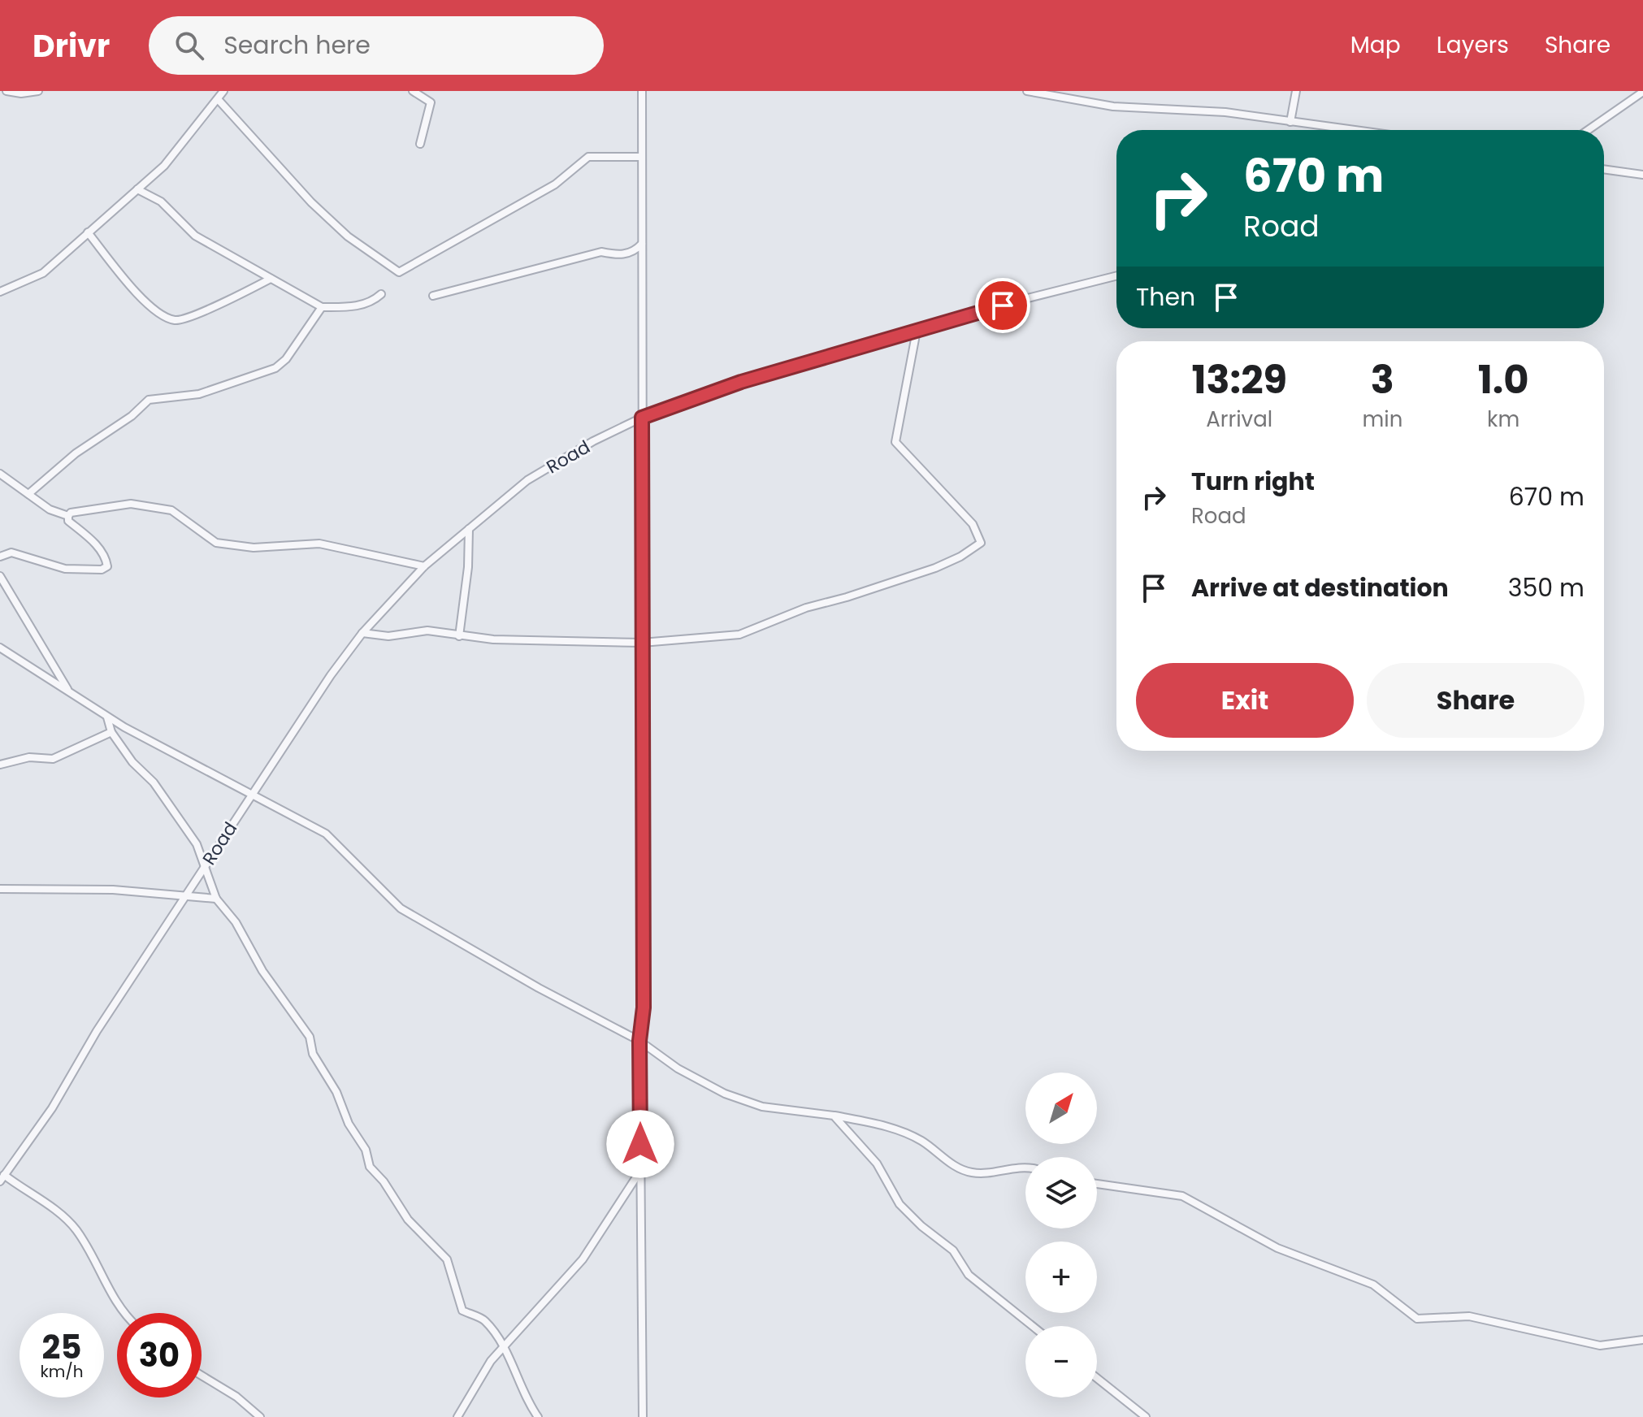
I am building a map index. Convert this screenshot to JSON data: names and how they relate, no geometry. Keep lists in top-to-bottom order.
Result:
{
  "streets": {
    "street": ["Road"]
  },
  "north": "top right",
  "page": {
    "header": "Drivr",
    "search": "Search here",
    "nav": ["Map", "Layers", "Share"],
    "turn": ["670 m", "Road"],
    "then": "Then",
    "eta": [
      "13:29",
      "Arrival",
      "3",
      "min",
      "1.0",
      "km"
    ],
    "list": [
      {
        "name": "Turn right",
        "note": "Road",
        "value": "670 m"
      },
      {
        "name": "Arrive at destination",
        "value": "350 m"
      }
    ],
    "buttons": ["Exit", "Share"],
    "map_buttons": ["+", "−"],
    "speed": "25 km/h",
    "limit": "30"
  }
}
